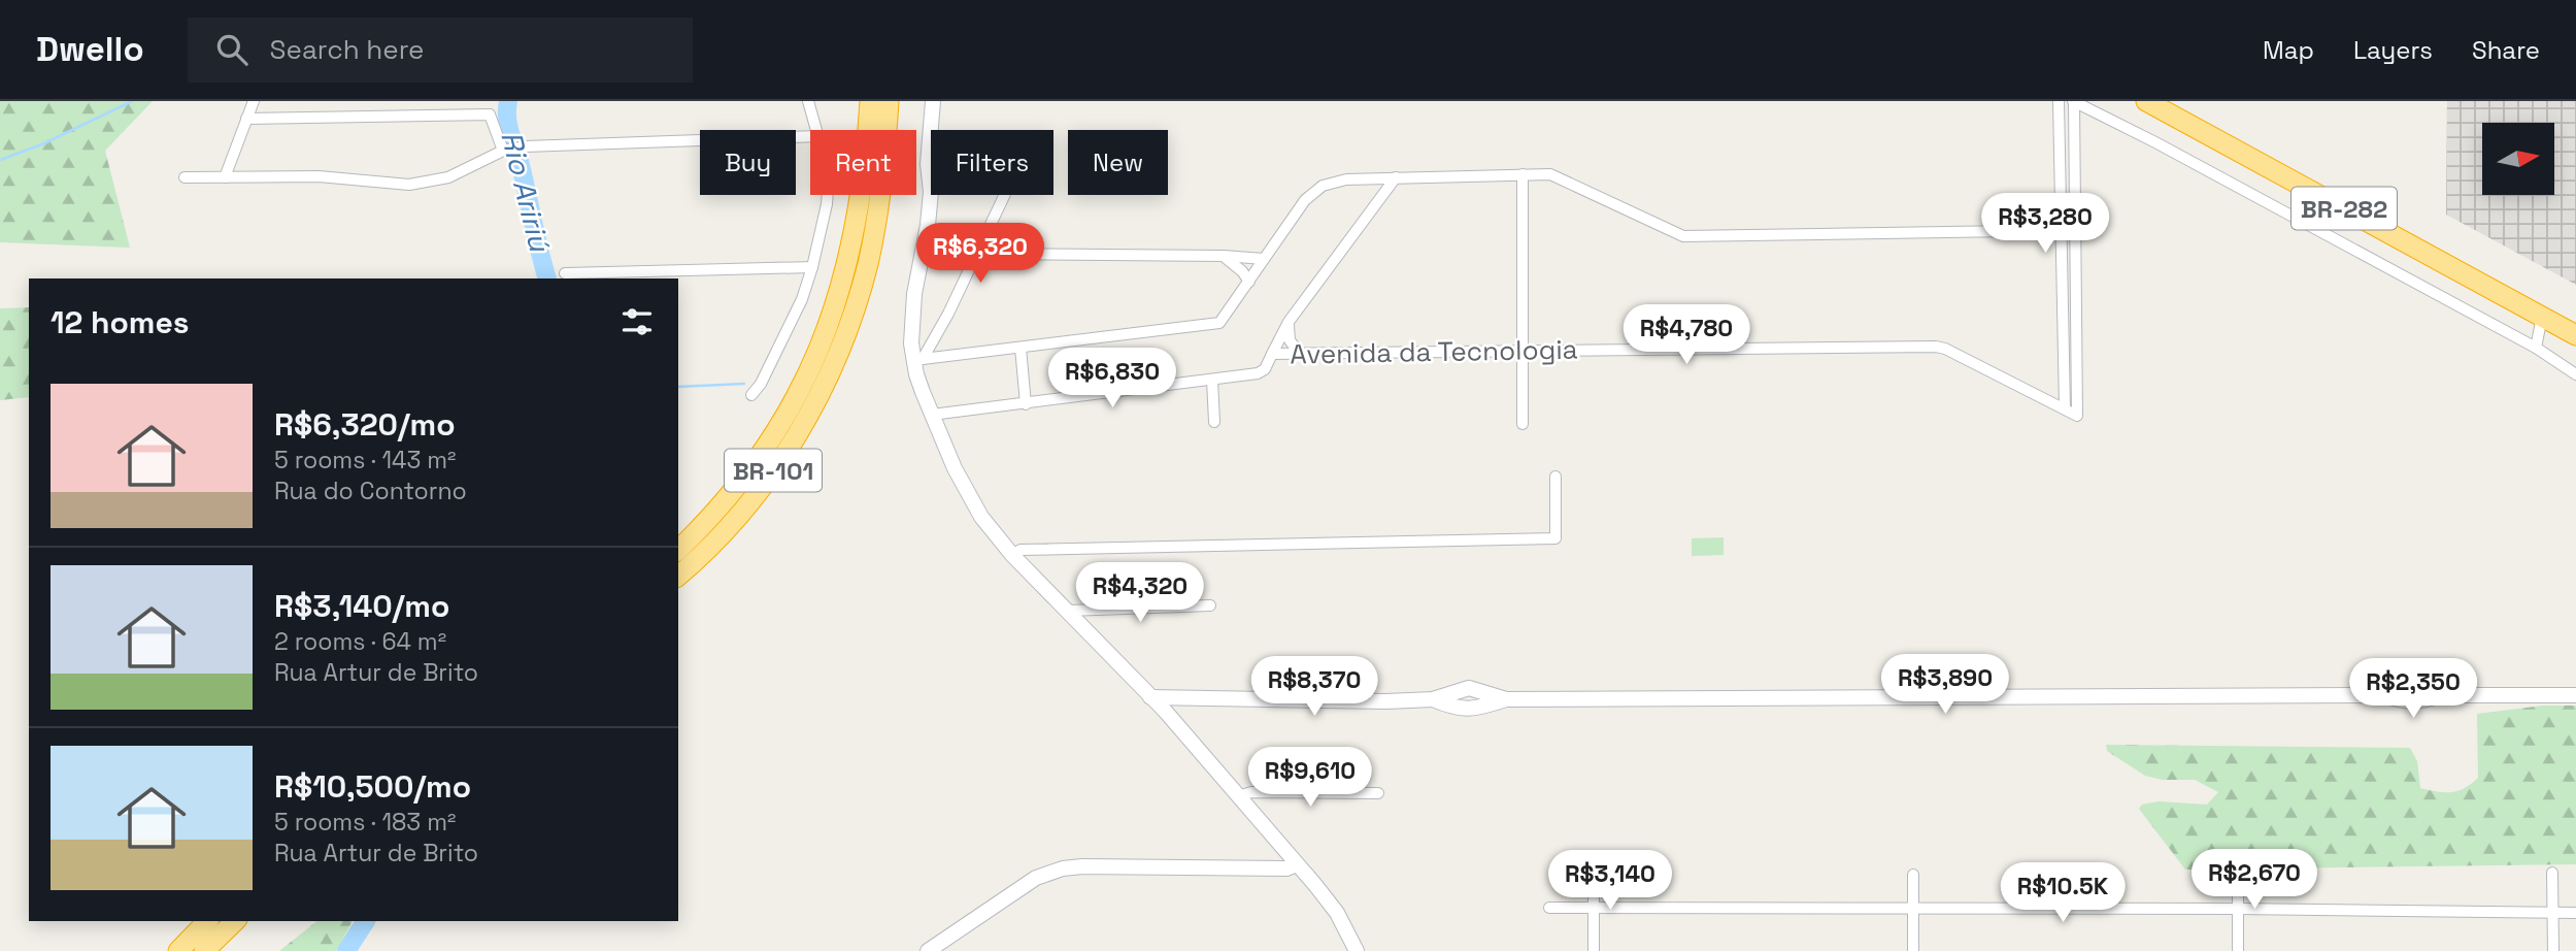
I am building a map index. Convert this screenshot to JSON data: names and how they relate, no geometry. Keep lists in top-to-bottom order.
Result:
{
  "streets": {
    "highway": ["BR-282", "BR-101"],
    "street": ["Avenida da Tecnologia"]
  },
  "water": ["Rio Aririú"],
  "north": "right",
  "page": {
    "header": "Dwello",
    "search": "Search here",
    "nav": ["Map", "Layers", "Share"],
    "chip": [
      "Buy",
      "Rent",
      "Filters",
      "New"
    ],
    "price": [
      "R$3,280",
      "R$6,320",
      "R$4,780",
      "R$6,830",
      "R$4,320",
      "R$3,890",
      "R$8,370",
      "R$2,350",
      "R$9,610",
      "R$2,670",
      "R$3,140",
      "R$10.5K"
    ],
    "heading": "12 homes",
    "list": [
      {
        "name": "R$6,320/mo",
        "note": "5 rooms · 143 m² · Rua do Contorno"
      },
      {
        "name": "R$3,140/mo",
        "note": "2 rooms · 64 m² · Rua Artur de Brito"
      },
      {
        "name": "R$10,500/mo",
        "note": "5 rooms · 183 m² · Rua Artur de Brito"
      }
    ]
  }
}
